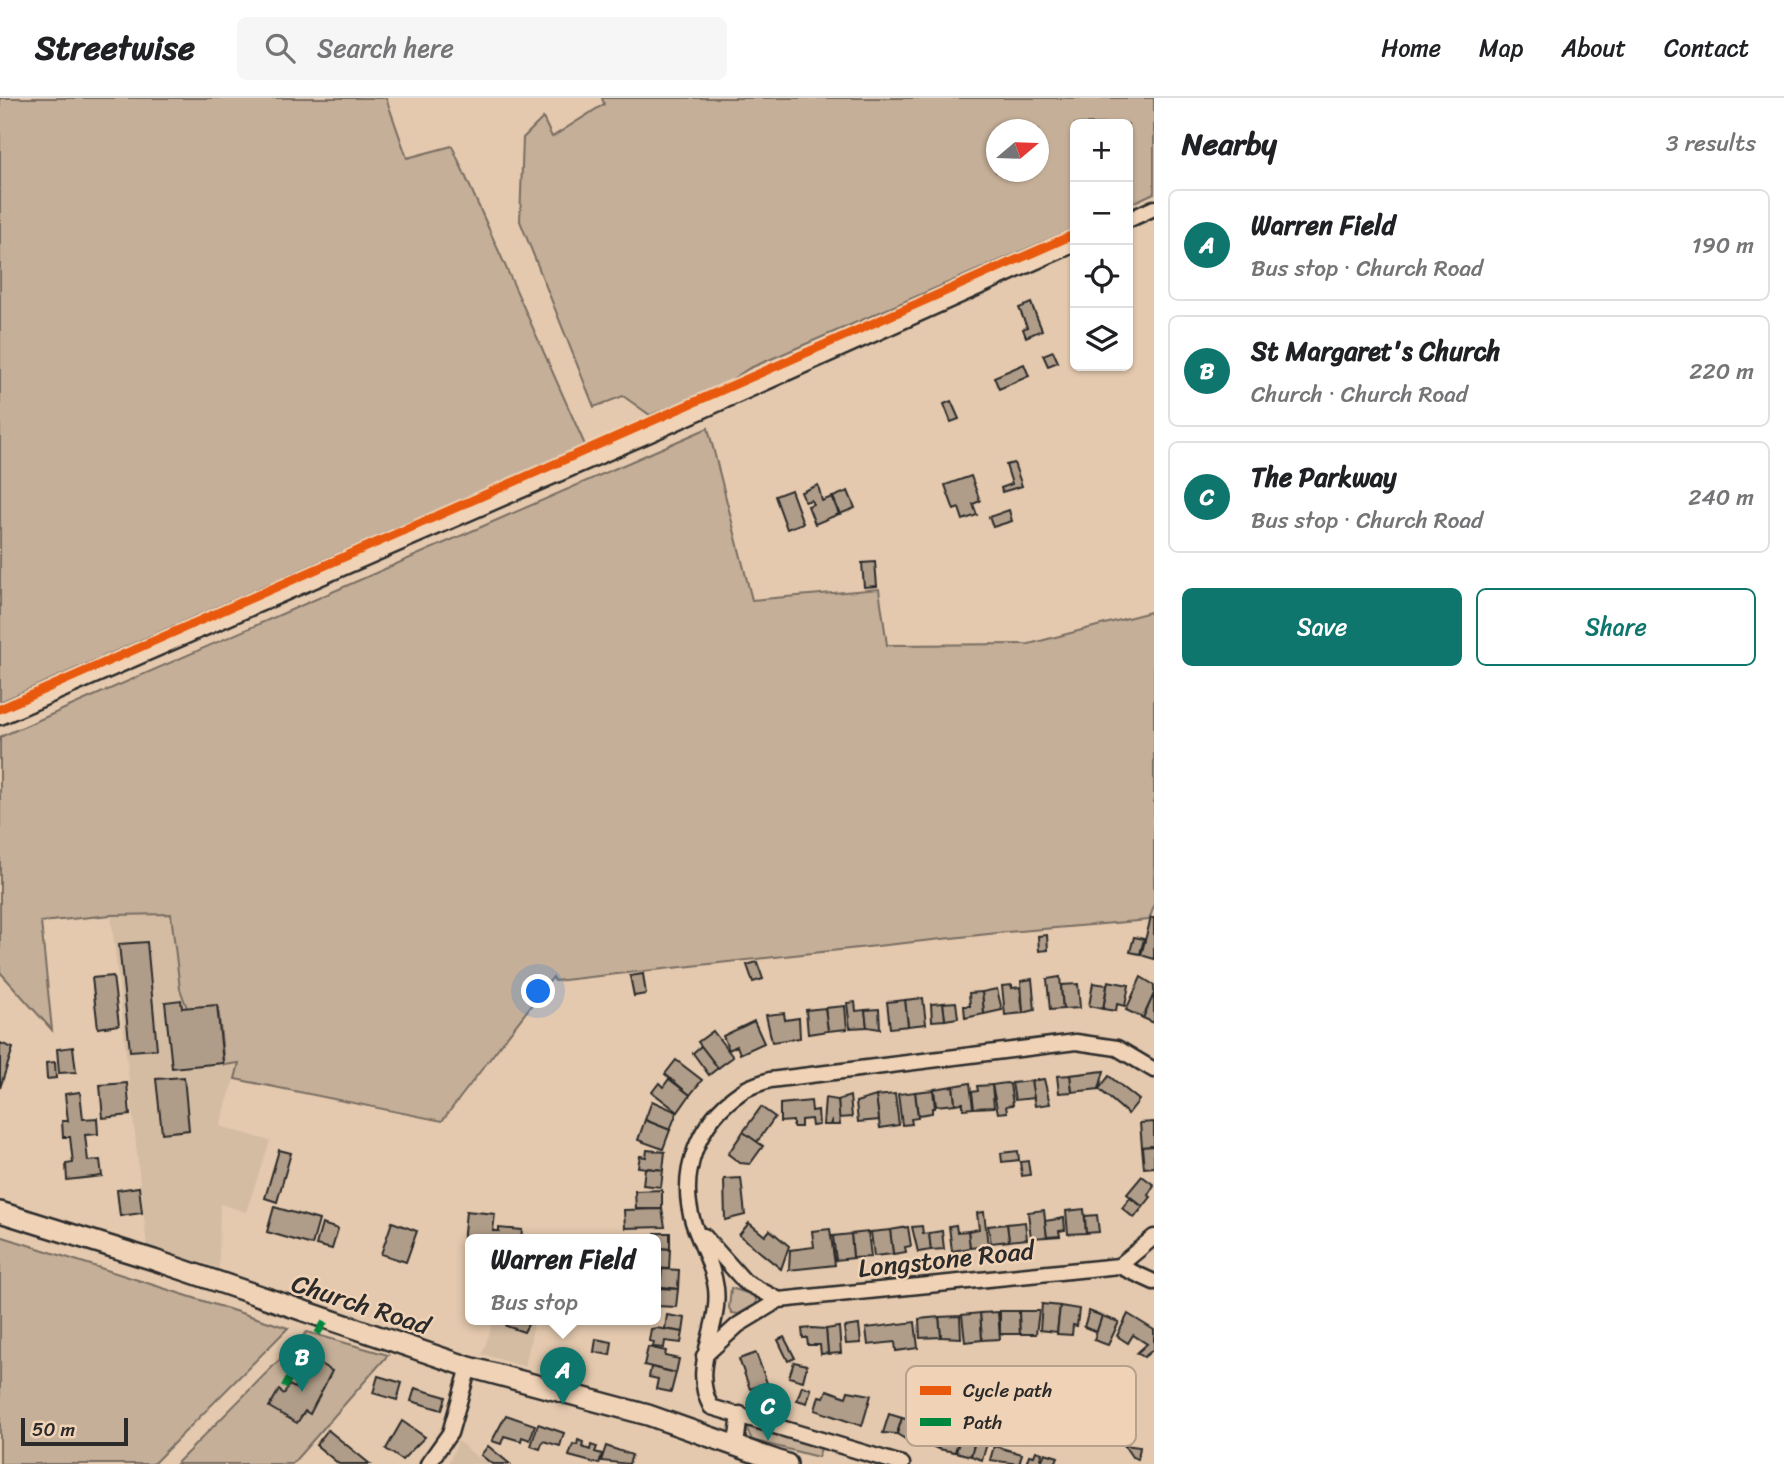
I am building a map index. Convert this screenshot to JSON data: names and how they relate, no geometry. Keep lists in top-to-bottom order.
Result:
{
  "streets": {
    "main road": ["Church Road"],
    "street": ["Longstone Road"]
  },
  "legend": ["Cycle path", "Path"],
  "scale_bar": "50 m",
  "north": "right",
  "page": {
    "header": "Streetwise",
    "search": "Search here",
    "nav": [
      "Home",
      "Map",
      "About",
      "Contact"
    ],
    "heading": ["Nearby", "3 results"],
    "map_buttons": ["+", "−"],
    "list": [
      {
        "mark": "A",
        "name": "Warren Field",
        "note": "Bus stop · Church Road",
        "value": "190 m"
      },
      {
        "mark": "B",
        "name": "St Margaret's Church",
        "note": "Church · Church Road",
        "value": "220 m"
      },
      {
        "mark": "C",
        "name": "The Parkway",
        "note": "Bus stop · Church Road",
        "value": "240 m"
      }
    ],
    "buttons": ["Save", "Share"],
    "popup": ["Warren Field", "Bus stop"],
    "pins": ["B", "A", "C"],
    "scale": "50 m"
  }
}
